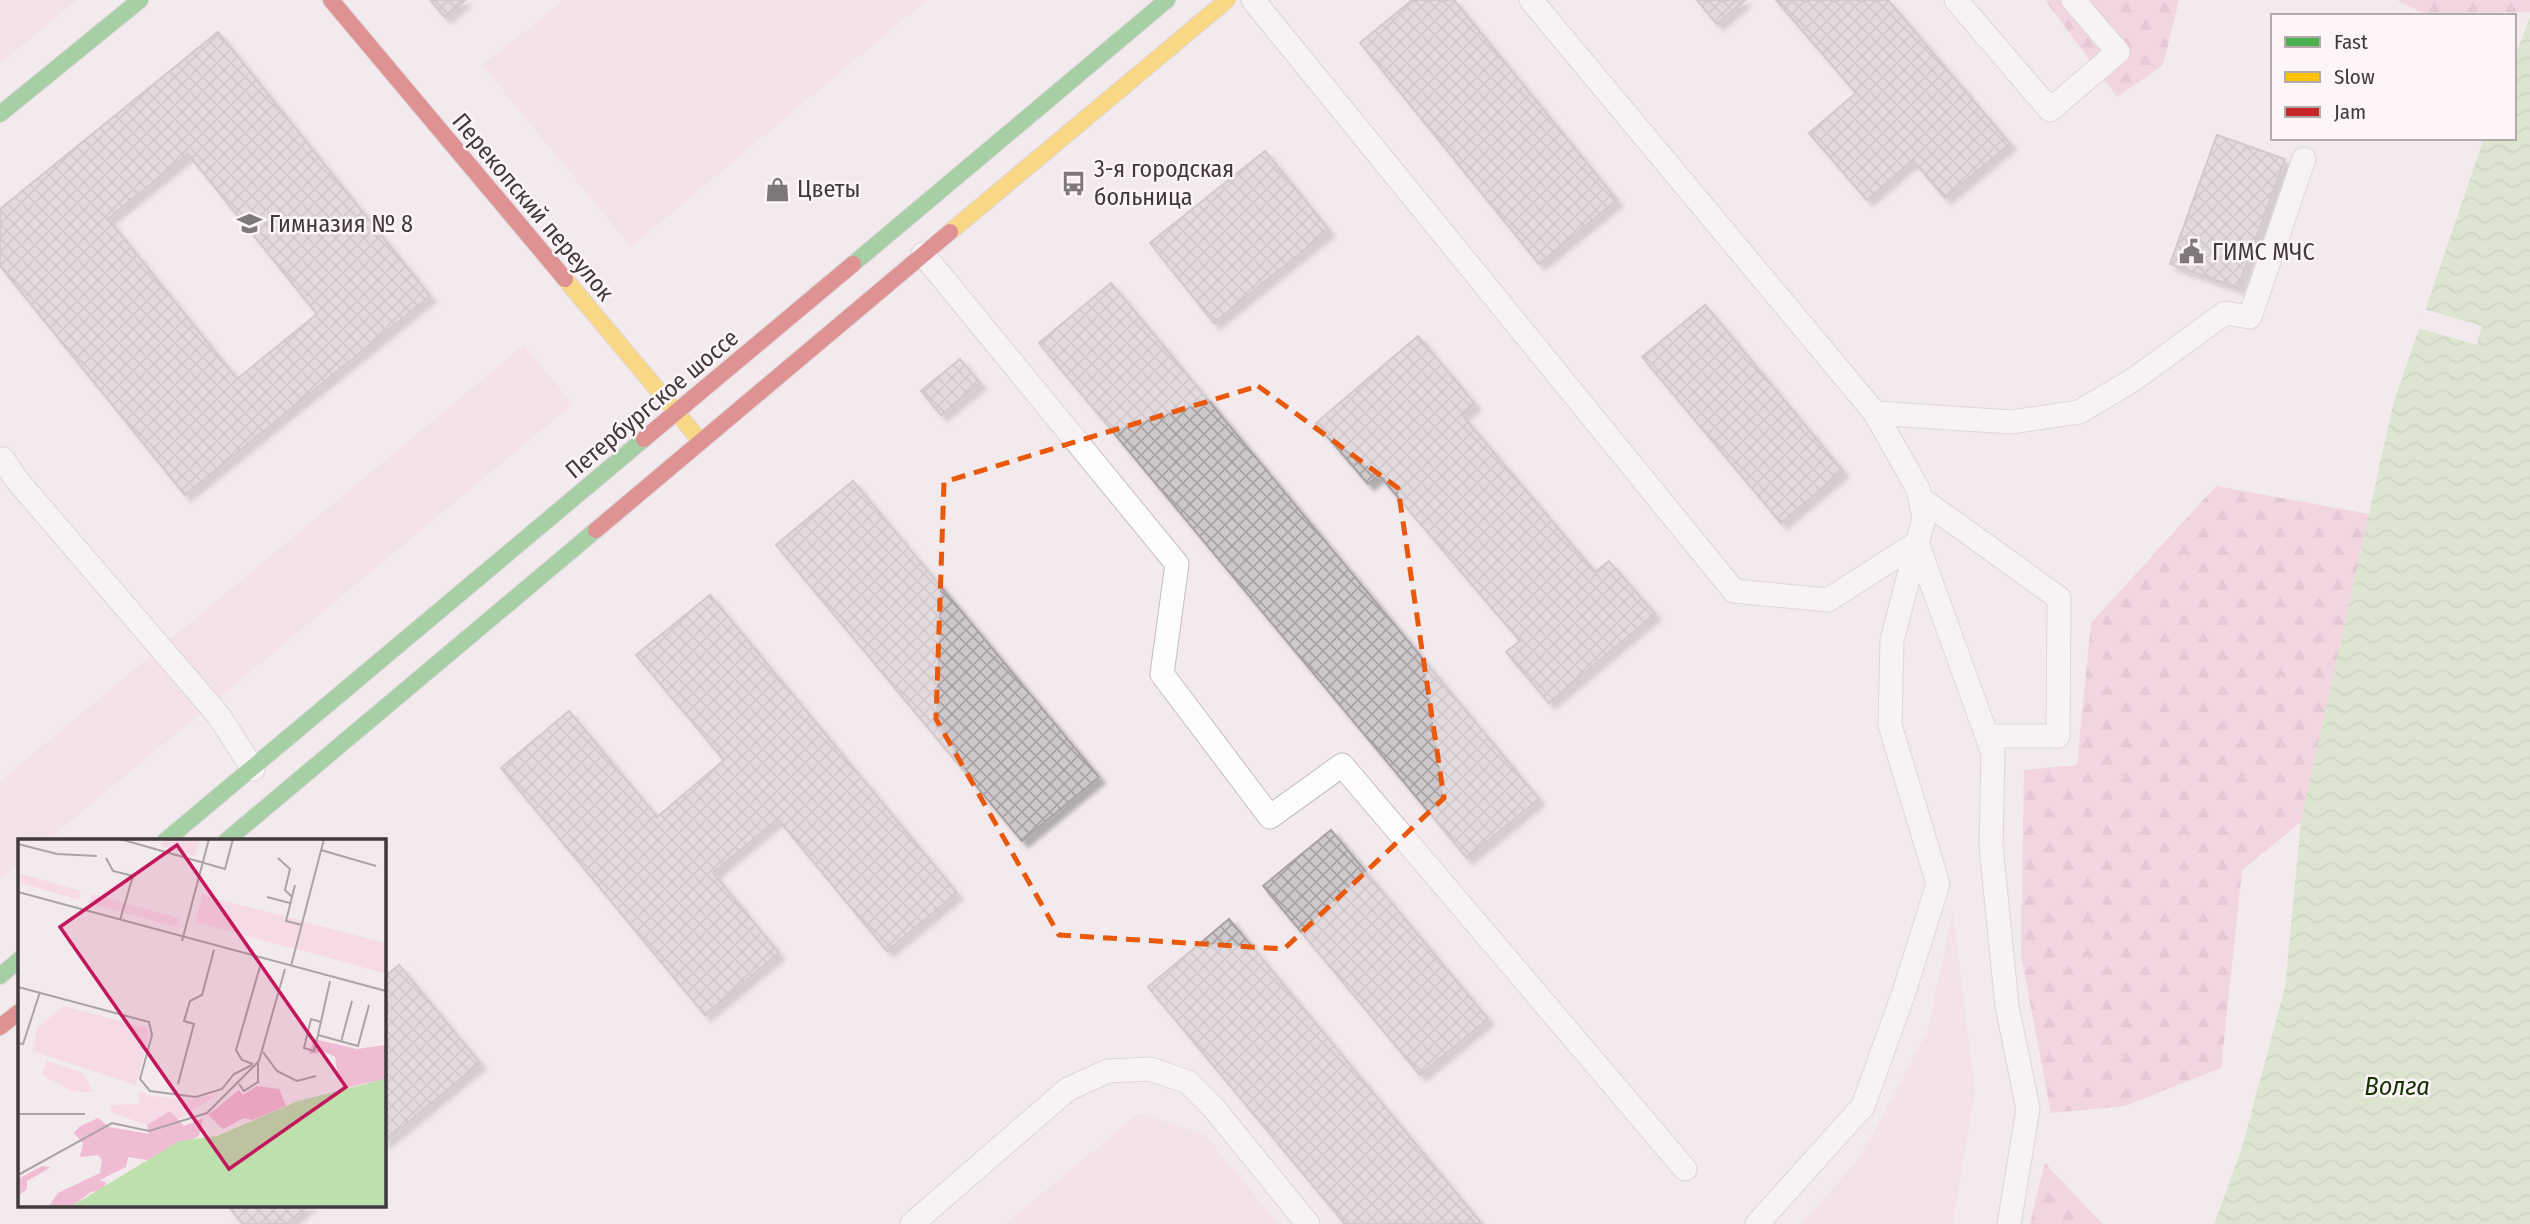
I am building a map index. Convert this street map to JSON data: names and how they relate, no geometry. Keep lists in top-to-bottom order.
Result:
{
  "streets": {
    "main road": ["Перекопский переулок", "Петербургское шоссе"]
  },
  "crossings": [
    ["Перекопский переулок", "Петербургское шоссе"]
  ],
  "water": ["Волга"],
  "places": {
    "bus stop": ["3-я городская больница"],
    "shop": ["Цветы"],
    "school or university": ["Гимназия № 8"],
    "public building": ["ГИМС МЧС"]
  },
  "legend": ["Fast", "Slow", "Jam"]
}
